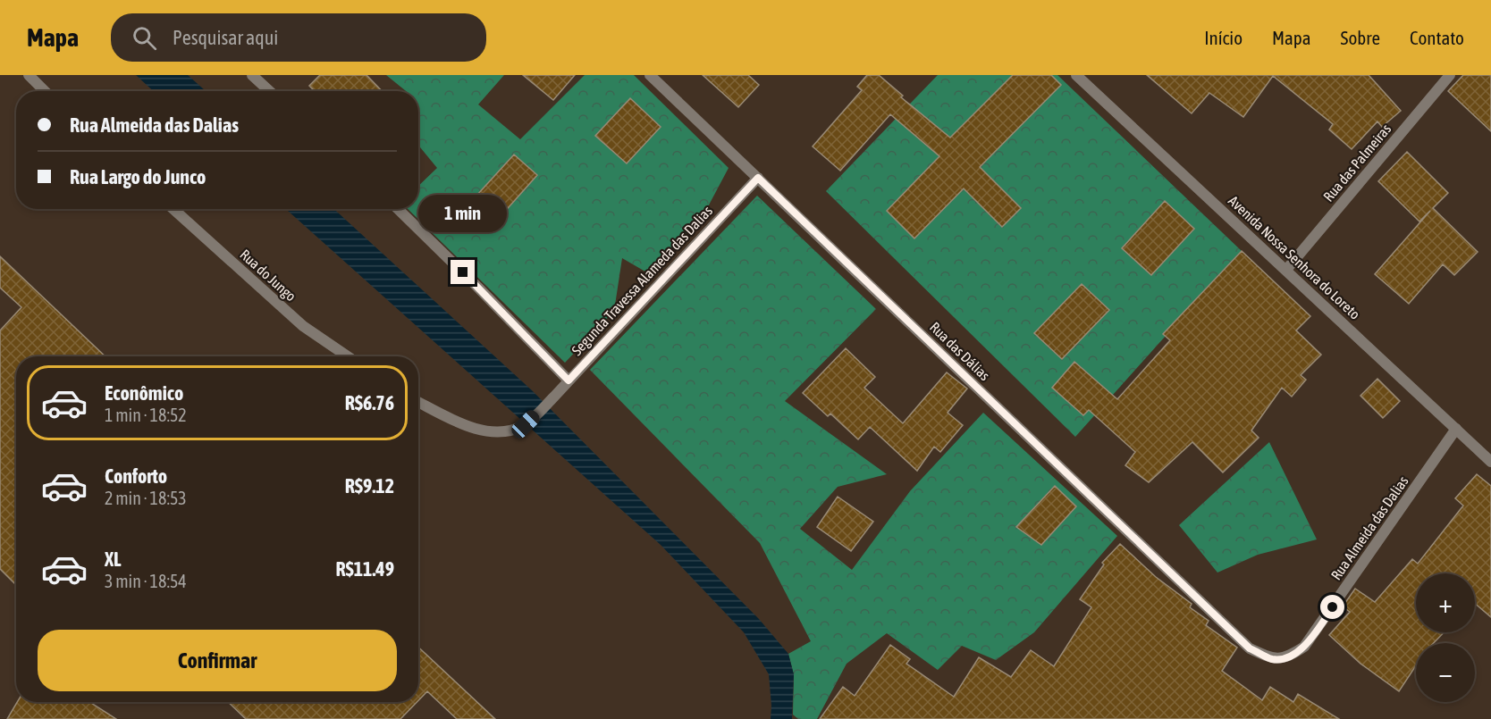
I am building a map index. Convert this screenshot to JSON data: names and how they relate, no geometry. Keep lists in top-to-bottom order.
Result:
{
  "streets": {
    "street": [
      "Rua das Palmeiras",
      "Avenida Nossa Senhora do Loreto",
      "Rua do Jungo",
      "Segunda Travessa Alameda das Dalias",
      "Rua das Dálias",
      "Rua Almeida das Dalias"
    ]
  },
  "crossings": [
    ["Rua das Palmeiras", "Avenida Nossa Senhora do Loreto"],
    ["Avenida Nossa Senhora do Loreto", "Rua Almeida das Dalias"],
    ["Segunda Travessa Alameda das Dalias", "Rua das Dálias"],
    ["Rua das Dálias", "Rua Almeida das Dalias"]
  ],
  "page": {
    "header": "Mapa",
    "search": "Pesquisar aqui",
    "nav": [
      "Início",
      "Mapa",
      "Sobre",
      "Contato"
    ],
    "banner": ["Rua Almeida das Dalias", "Rua Largo do Junco"],
    "bubble": "1 min",
    "list": [
      {
        "name": "Econômico",
        "note": "1 min · 18:52",
        "value": "R$6.76"
      },
      {
        "name": "Conforto",
        "note": "2 min · 18:53",
        "value": "R$9.12"
      },
      {
        "name": "XL",
        "note": "3 min · 18:54",
        "value": "R$11.49"
      }
    ],
    "map_buttons": ["+", "−"],
    "buttons": "Confirmar"
  }
}
